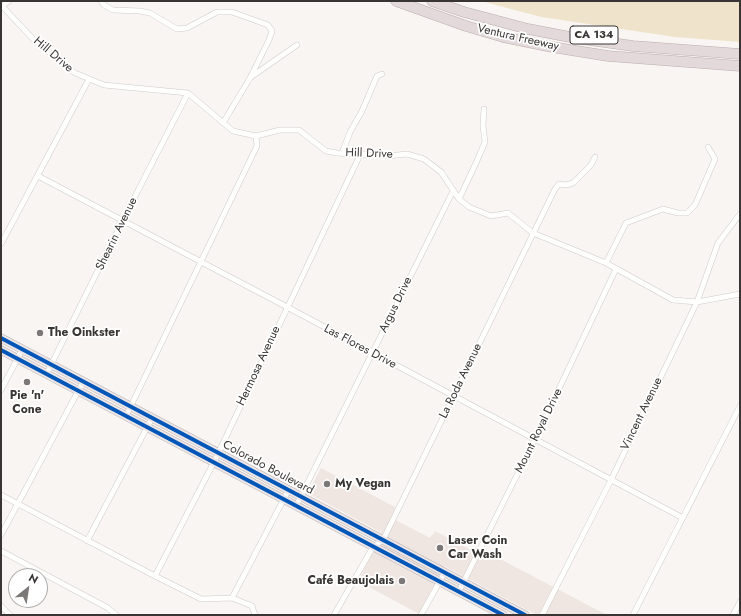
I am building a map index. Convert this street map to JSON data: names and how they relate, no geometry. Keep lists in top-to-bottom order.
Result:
{
  "streets": {
    "highway": ["CA 134", "Ventura Freeway"],
    "main road": ["Colorado Boulevard"],
    "street": [
      "Hill Drive",
      "Shearin Avenue",
      "Argus Drive",
      "Las Flores Drive",
      "Hermosa Avenue",
      "La Roda Avenue",
      "Vincent Avenue",
      "Mount Royal Drive"
    ]
  },
  "crossings": [
    ["Hill Drive", "Shearin Avenue"],
    ["Hill Drive", "Argus Drive"],
    ["Hill Drive", "Hermosa Avenue"],
    ["Hill Drive", "La Roda Avenue"],
    ["Hill Drive", "Vincent Avenue"],
    ["Hill Drive", "Mount Royal Drive"],
    ["Shearin Avenue", "Las Flores Drive"],
    ["Shearin Avenue", "Colorado Boulevard"],
    ["Argus Drive", "Las Flores Drive"],
    ["Argus Drive", "Colorado Boulevard"],
    ["Las Flores Drive", "Hermosa Avenue"],
    ["Las Flores Drive", "La Roda Avenue"],
    ["Las Flores Drive", "Vincent Avenue"],
    ["Las Flores Drive", "Mount Royal Drive"],
    ["Hermosa Avenue", "Colorado Boulevard"],
    ["La Roda Avenue", "Colorado Boulevard"],
    ["Mount Royal Drive", "Colorado Boulevard"]
  ],
  "places": [
    "The Oinkster",
    "Pie 'n' Cone",
    "My Vegan",
    "Laser Coin Car Wash",
    "Café Beaujolais"
  ],
  "north": "top right"
}
